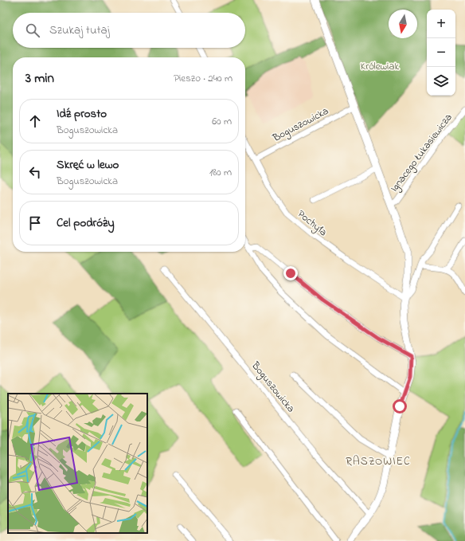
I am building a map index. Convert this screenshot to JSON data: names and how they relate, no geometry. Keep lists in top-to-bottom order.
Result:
{
  "streets": {
    "street": ["Boguszowicka", "Ignacego Łukasiewicza", "Pochyła"]
  },
  "crossings": [
    ["Boguszowicka", "Pochyła"]
  ],
  "districts": ["RASZOWIEC"],
  "parks": ["Królewiak"],
  "north": "bottom",
  "page": {
    "map_buttons": ["+", "−"],
    "search": "Szukaj tutaj",
    "heading": ["3 min", "Pieszo · 240 m"],
    "list": [
      ["Idź prosto", "Boguszowicka", "60 m"],
      ["Skręć w lewo", "Boguszowicka", "180 m"],
      "Cel podróży"
    ]
  }
}
